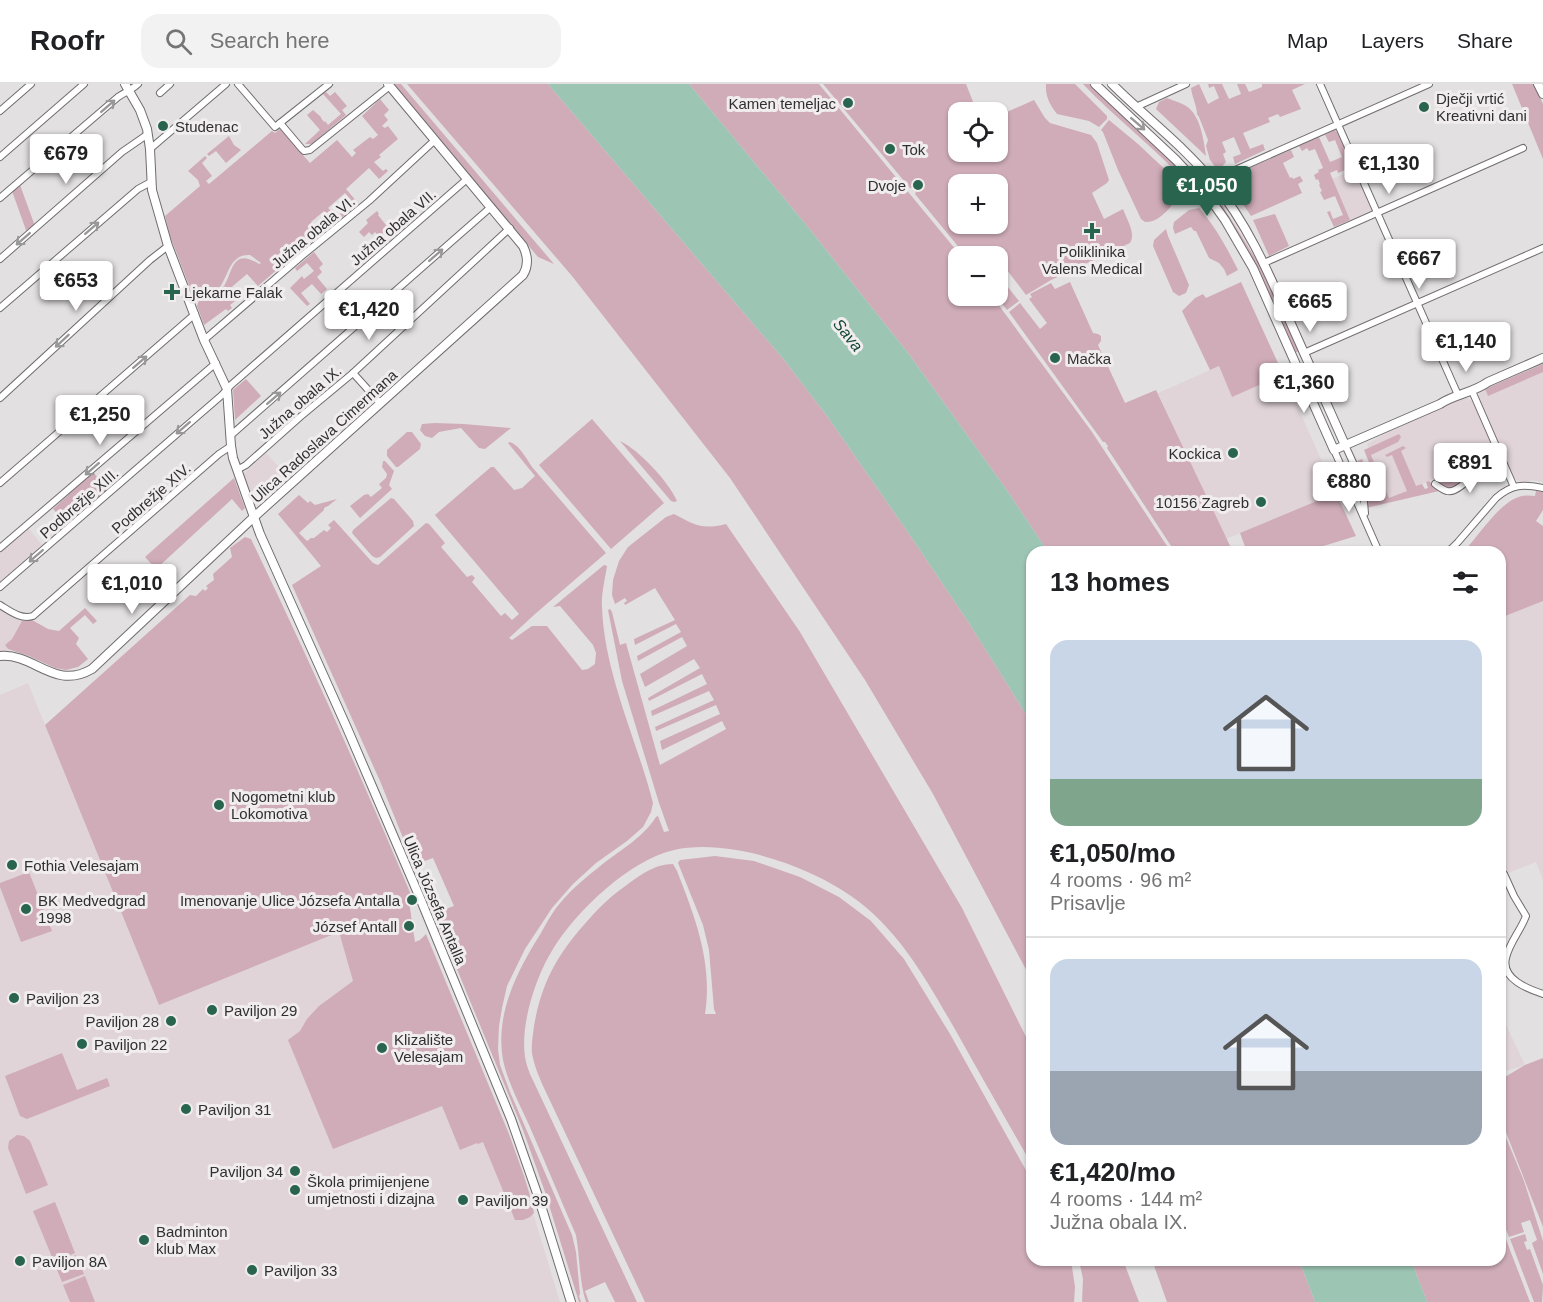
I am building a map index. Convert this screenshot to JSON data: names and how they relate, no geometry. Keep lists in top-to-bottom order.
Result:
{
  "streets": {
    "street": [
      "Južna obala VII.",
      "Južna obala VI.",
      "Južna obala IX.",
      "Ulica Radoslava Cimermana",
      "Podbrežje XIV.",
      "Podbrežje XIII.",
      "Ulica Józsefa Antalla"
    ]
  },
  "crossings": [
    ["Južna obala VII.", "Ulica Radoslava Cimermana"],
    ["Južna obala VII.", "Podbrežje XIII."],
    ["Južna obala VII.", "Ulica Józsefa Antalla"],
    ["Južna obala VI.", "Ulica Radoslava Cimermana"],
    ["Južna obala VI.", "Ulica Józsefa Antalla"],
    ["Južna obala IX.", "Ulica Radoslava Cimermana"],
    ["Južna obala IX.", "Ulica Józsefa Antalla"],
    ["Ulica Radoslava Cimermana", "Ulica Józsefa Antalla"],
    ["Podbrežje XIV.", "Ulica Józsefa Antalla"],
    ["Podbrežje XIII.", "Ulica Józsefa Antalla"]
  ],
  "water": ["Sava"],
  "places": {
    "other": [
      "Kamen temeljac",
      "Dječji vrtić Kreativni dani",
      "Studenac",
      "Tok",
      "Dvoje",
      "Mačka",
      "Kockica",
      "10156 Zagreb",
      "Nogometni klub Lokomotiva",
      "Fothia Velesajam",
      "Imenovanje Ulice Józsefa Antalla",
      "BK Medvedgrad 1998",
      "József Antall",
      "Paviljon 23",
      "Paviljon 29",
      "Paviljon 28",
      "Paviljon 22",
      "Klizalište Velesajam",
      "Paviljon 31",
      "Paviljon 34",
      "Škola primijenjene umjetnosti i dizajna",
      "Paviljon 39",
      "Badminton klub Max",
      "Paviljon 8A",
      "Paviljon 33"
    ],
    "health": ["Poliklinika Valens Medical", "Ljekarne Falak"]
  },
  "page": {
    "header": "Roofr",
    "search": "Search here",
    "nav": ["Map", "Layers", "Share"],
    "map_buttons": ["+", "−"],
    "price": [
      "€679",
      "€1,130",
      "€1,050",
      "€667",
      "€653",
      "€665",
      "€1,420",
      "€1,140",
      "€1,360",
      "€1,250",
      "€891",
      "€880",
      "€1,010"
    ],
    "heading": "13 homes",
    "list": [
      {
        "name": "€1,050/mo",
        "note": "4 rooms · 96 m² · Prisavlje"
      },
      {
        "name": "€1,420/mo",
        "note": "4 rooms · 144 m² · Južna obala IX."
      }
    ]
  }
}
